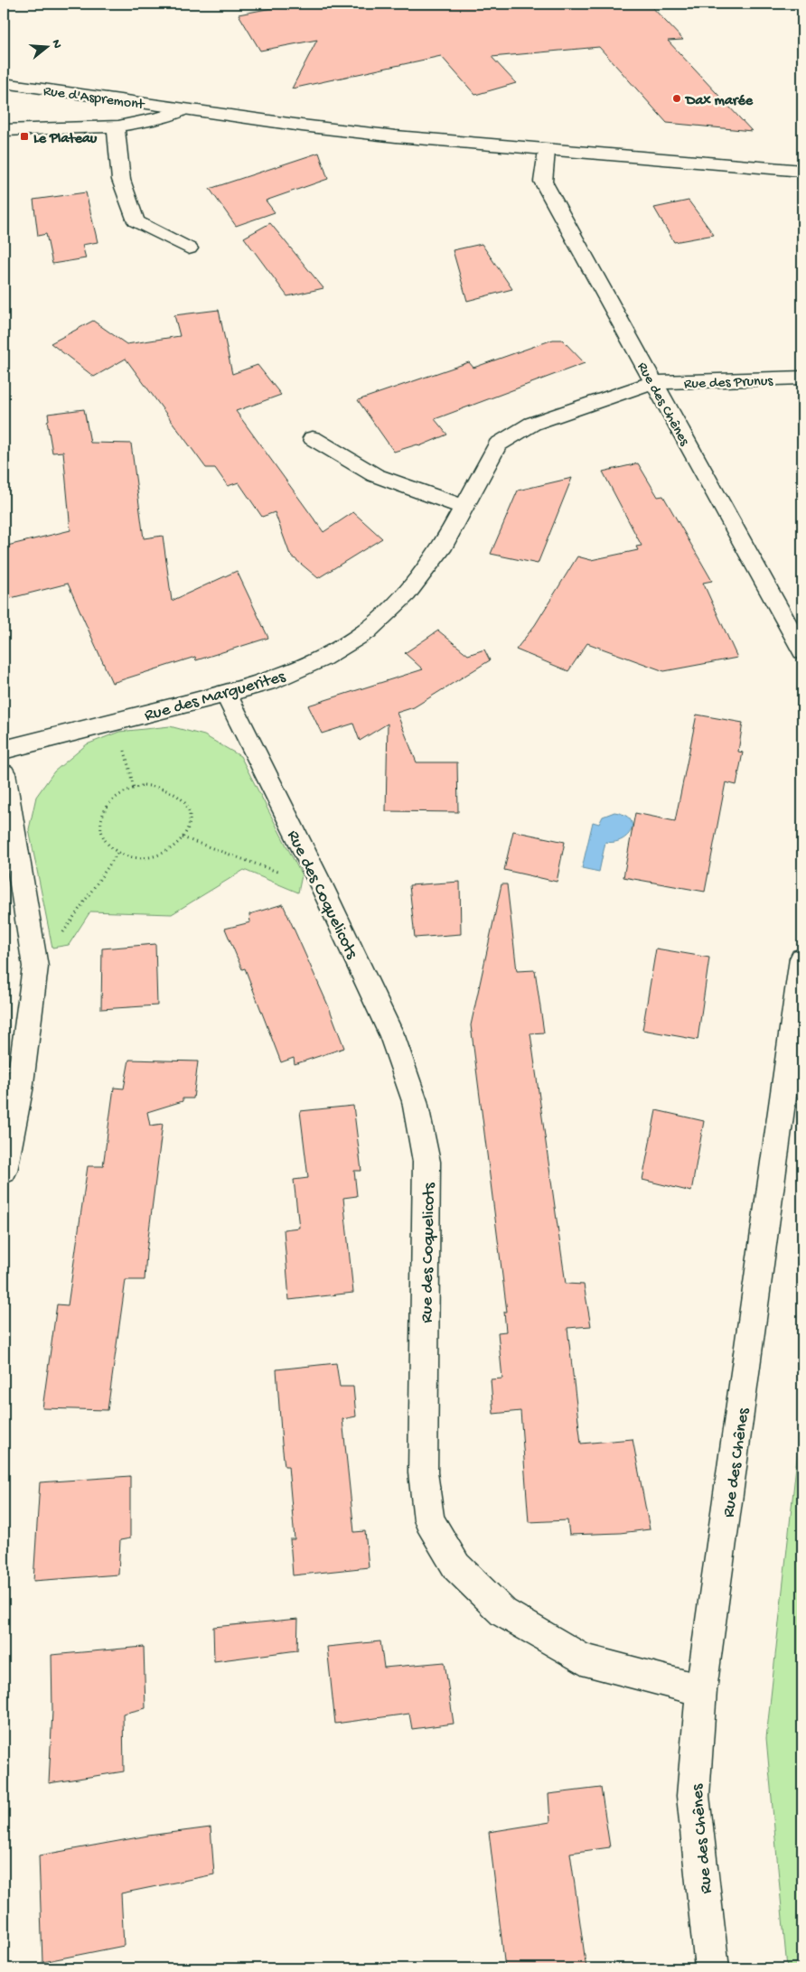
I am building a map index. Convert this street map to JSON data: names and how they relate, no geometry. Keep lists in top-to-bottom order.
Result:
{
  "streets": {
    "street": [
      "Rue d'Aspremont",
      "Rue des Prunus",
      "Rue des Chênes",
      "Rue des Marguerites",
      "Rue des Coquelicots"
    ]
  },
  "crossings": [
    ["Rue d'Aspremont", "Rue des Chênes"],
    ["Rue des Prunus", "Rue des Chênes"],
    ["Rue des Prunus", "Rue des Marguerites"],
    ["Rue des Chênes", "Rue des Marguerites"],
    ["Rue des Chênes", "Rue des Coquelicots"],
    ["Rue des Marguerites", "Rue des Coquelicots"]
  ],
  "places": {
    "other": ["Dax marée"],
    "transit": ["Le Plateau"]
  },
  "north": "right"
}
